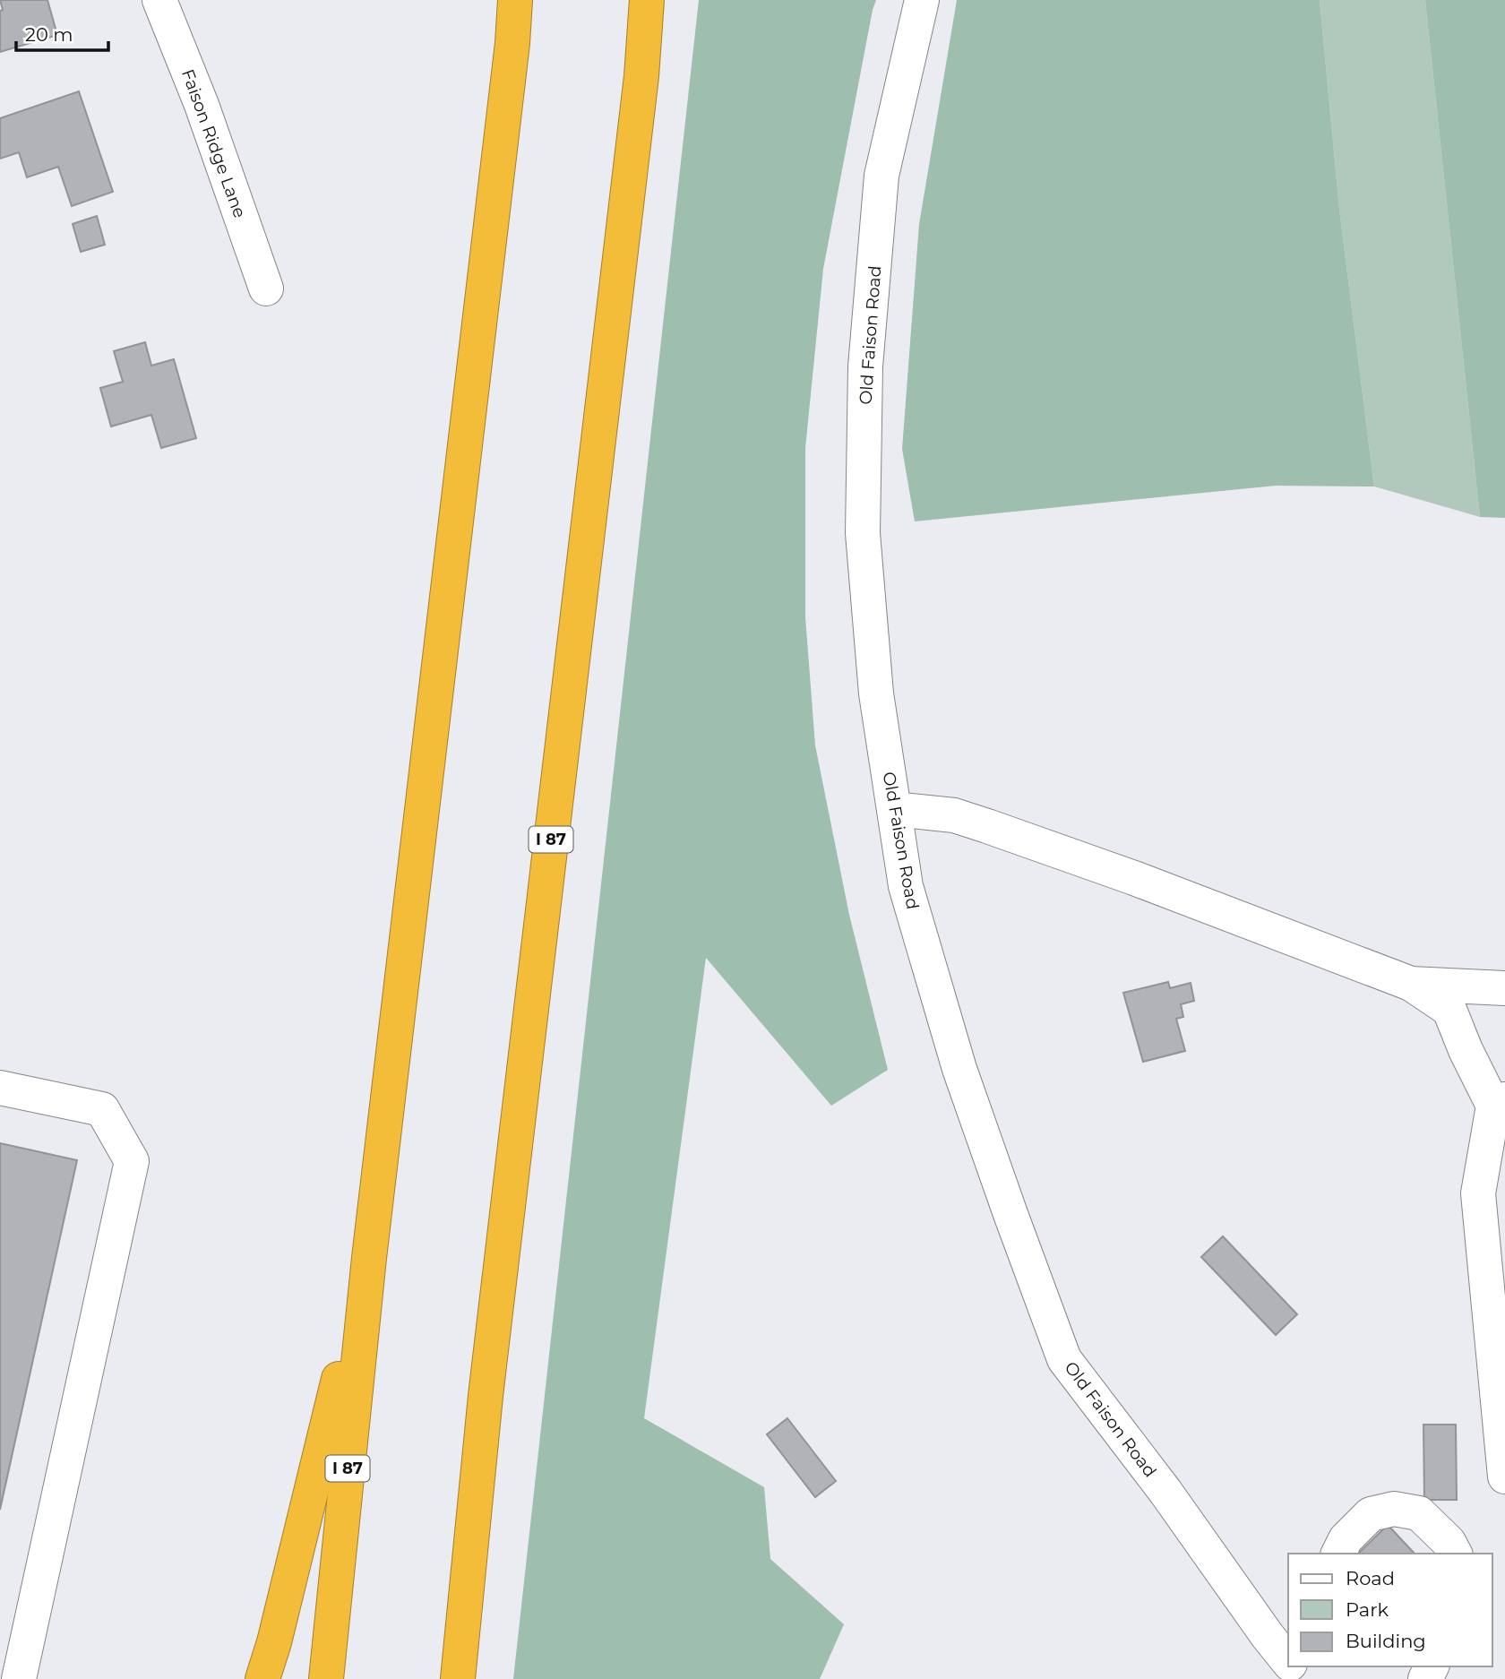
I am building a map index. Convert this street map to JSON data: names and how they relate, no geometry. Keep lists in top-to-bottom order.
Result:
{
  "streets": {
    "highway": ["I 87"],
    "street": ["Faison Ridge Lane", "Old Faison Road"]
  },
  "legend": ["Road", "Park", "Building"],
  "scale_bar": "20 m"
}
